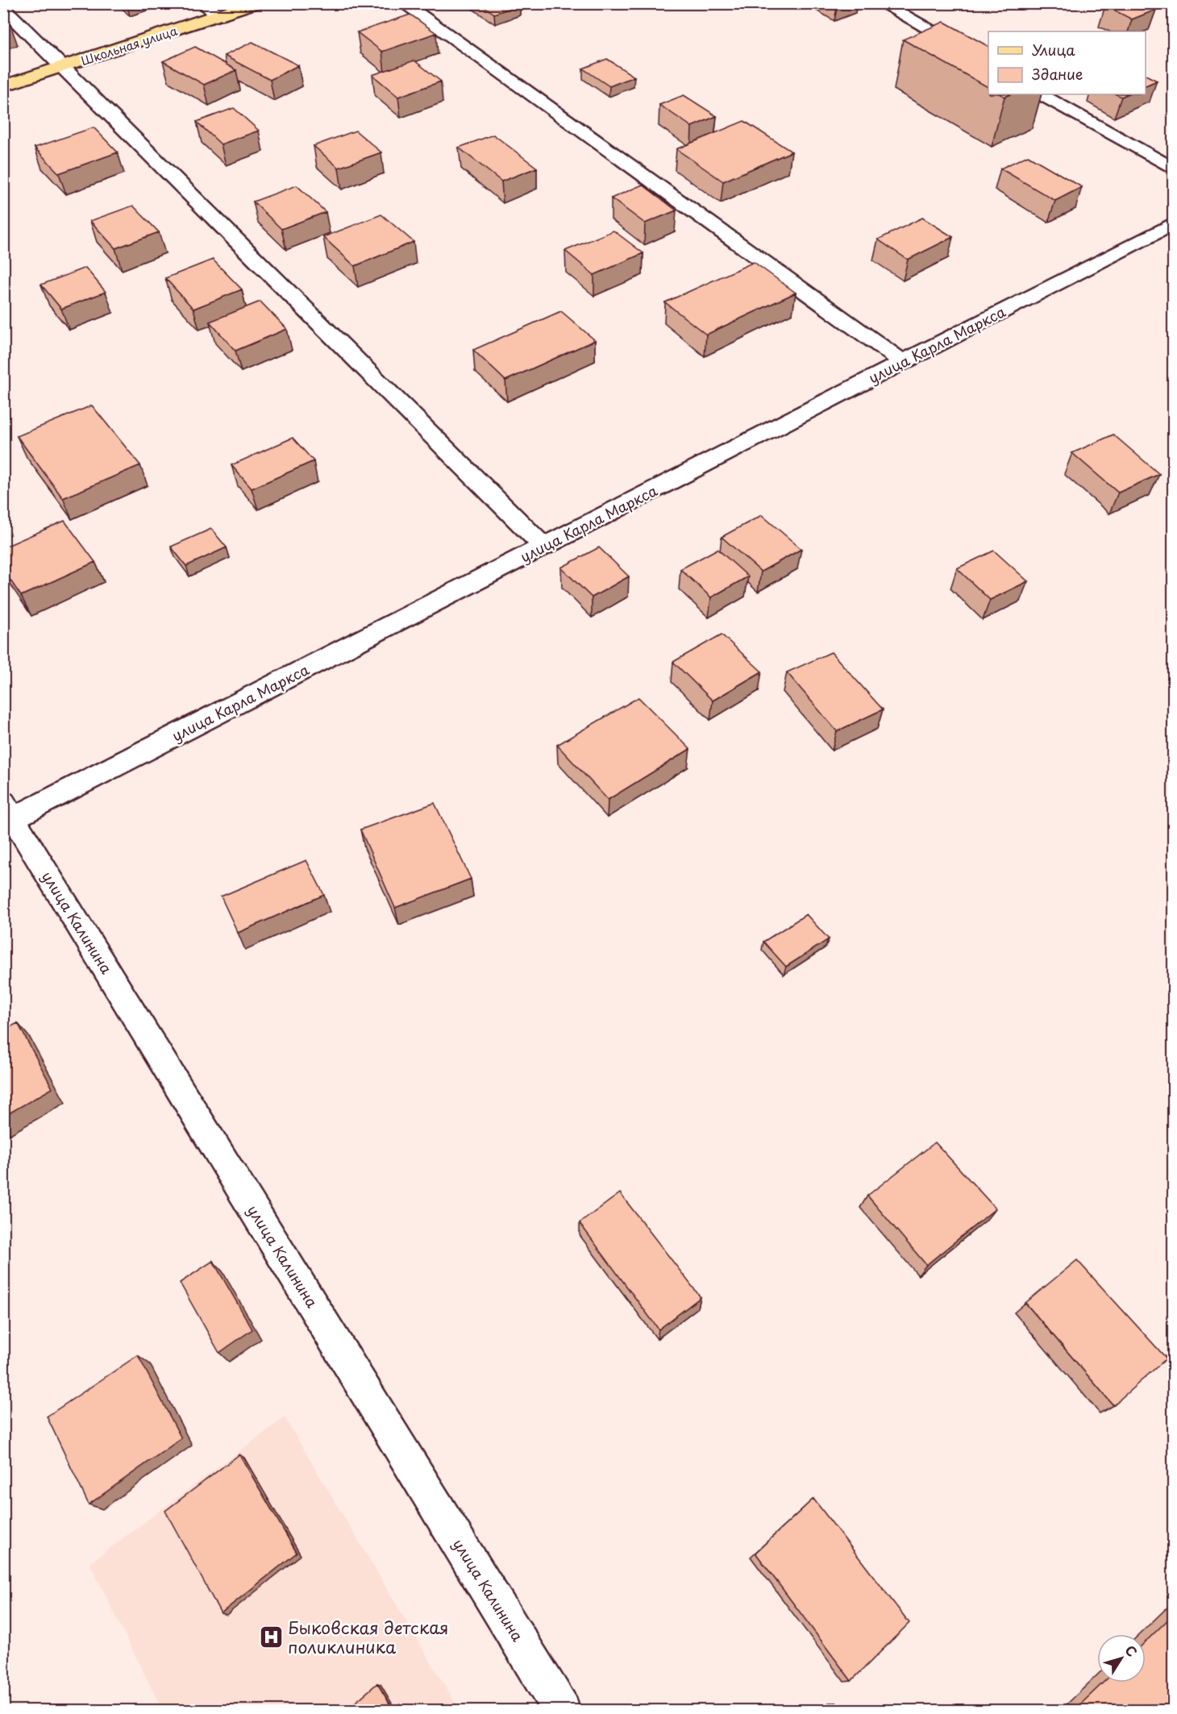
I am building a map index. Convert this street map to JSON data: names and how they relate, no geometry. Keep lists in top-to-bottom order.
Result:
{
  "streets": {
    "main road": ["Школьная улица"],
    "street": ["улица Карла Маркса", "улица Калинина"]
  },
  "crossings": [
    ["улица Карла Маркса", "улица Калинина"]
  ],
  "places": {
    "hospital": ["Быковская детская поликлиника"]
  },
  "legend": ["Улица", "Здание"],
  "north": "top right"
}
